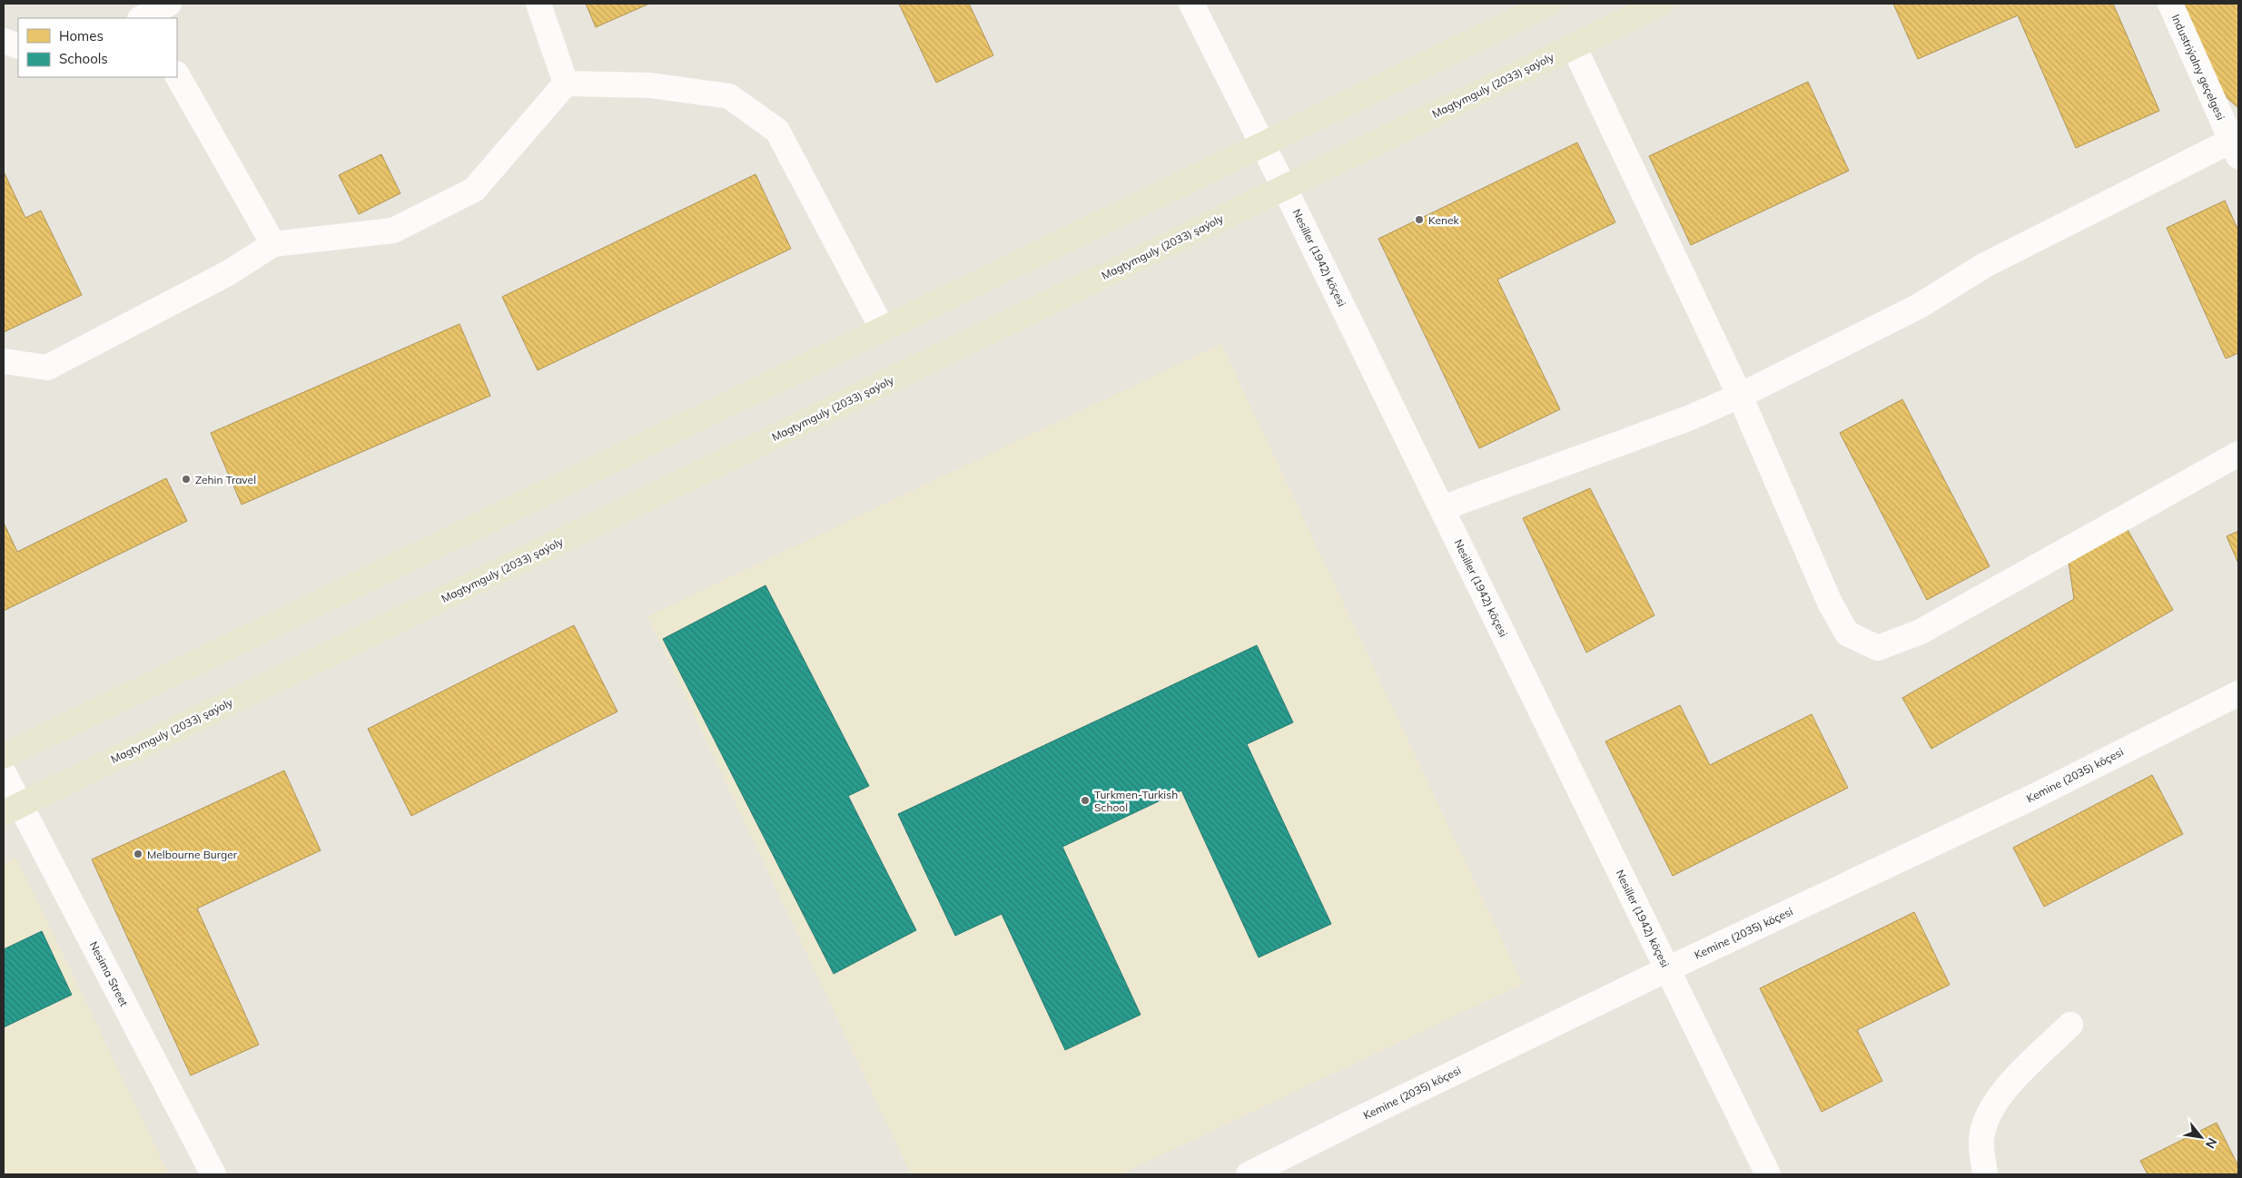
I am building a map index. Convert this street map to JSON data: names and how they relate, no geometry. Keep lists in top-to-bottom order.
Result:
{
  "streets": {
    "main road": ["Magtymguly (2033) şaýoly"],
    "street": [
      "Industriýalny geçelgesi",
      "Nesiller (1942) köçesi",
      "Kemine (2035) köçesi",
      "Nesima Street"
    ]
  },
  "crossings": [
    ["Magtymguly (2033) şaýoly", "Nesiller (1942) köçesi"],
    ["Magtymguly (2033) şaýoly", "Nesima Street"],
    ["Nesiller (1942) köçesi", "Kemine (2035) köçesi"]
  ],
  "places": [
    "Kenek",
    "Zehin Travel",
    "Turkmen-Turkish School",
    "Melbourne Burger"
  ],
  "legend": ["Homes", "Schools"],
  "north": "bottom right"
}
